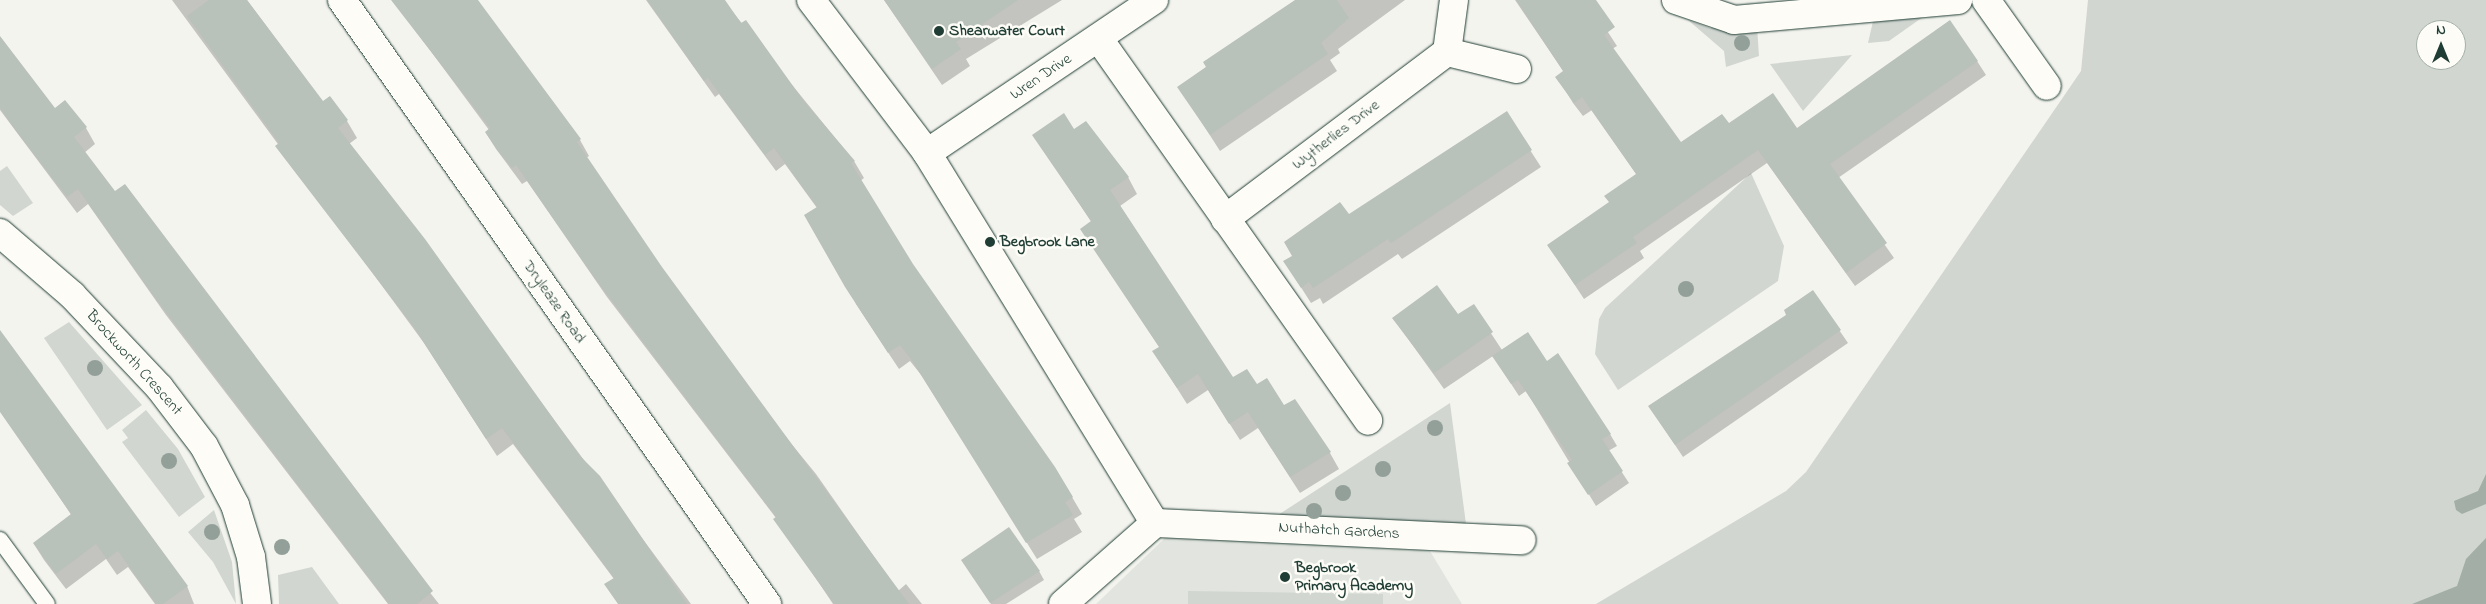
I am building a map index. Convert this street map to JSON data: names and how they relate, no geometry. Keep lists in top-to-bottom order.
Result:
{
  "streets": {
    "street": [
      "Wren Drive",
      "Wytherlies Drive",
      "Dryleaze Road",
      "Brockworth Crescent",
      "Nuthatch Gardens"
    ]
  },
  "places": ["Shearwater Court", "Begbrook Lane", "Begbrook Primary Academy"],
  "north": "top"
}
